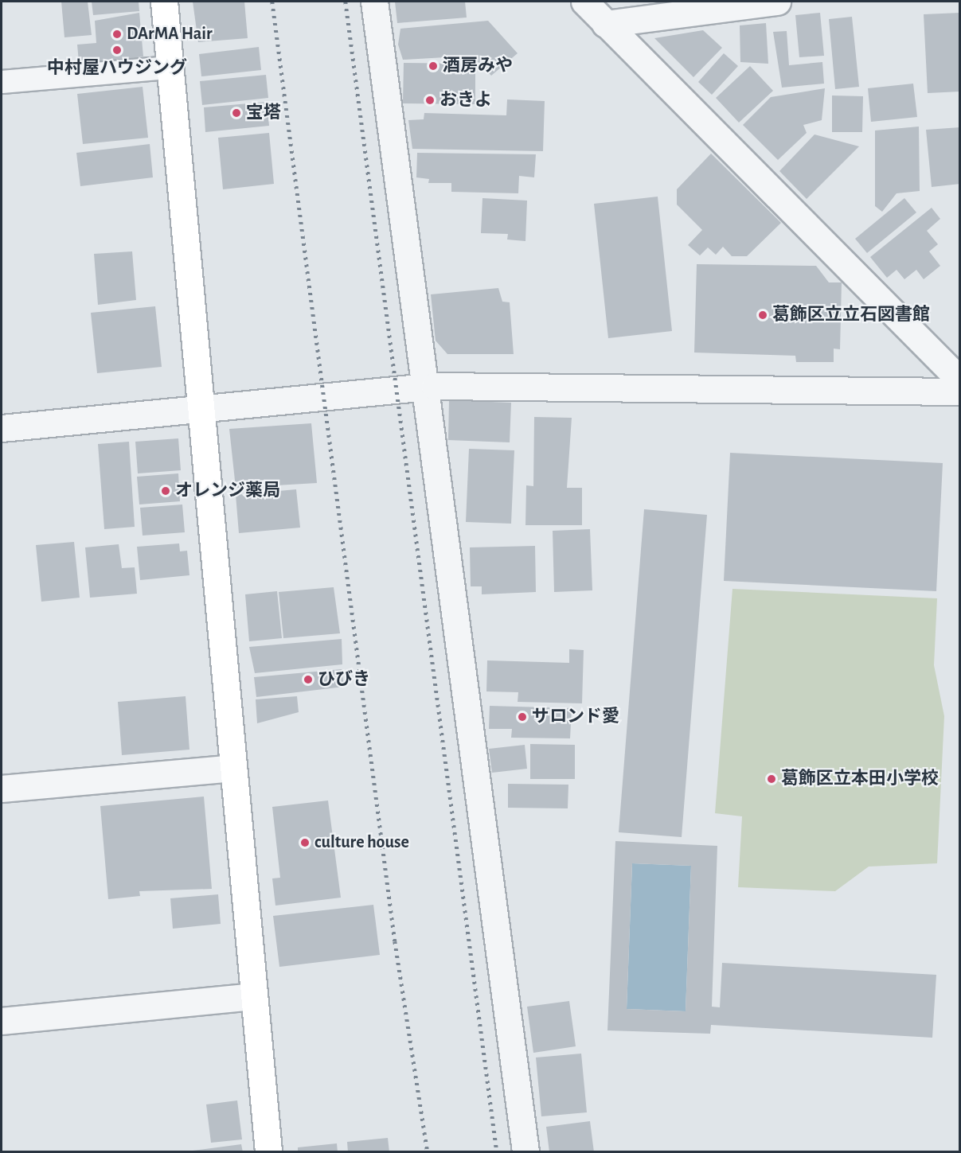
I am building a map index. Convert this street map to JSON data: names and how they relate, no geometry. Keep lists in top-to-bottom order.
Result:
{
  "places": [
    "DArMA Hair",
    "中村屋ハウジング",
    "酒房みや",
    "おきよ",
    "宝塔",
    "葛飾区立立石図書館",
    "オレンジ薬局",
    "ひびき",
    "サロンド愛",
    "葛飾区立本田小学校",
    "culture house"
  ]
}
